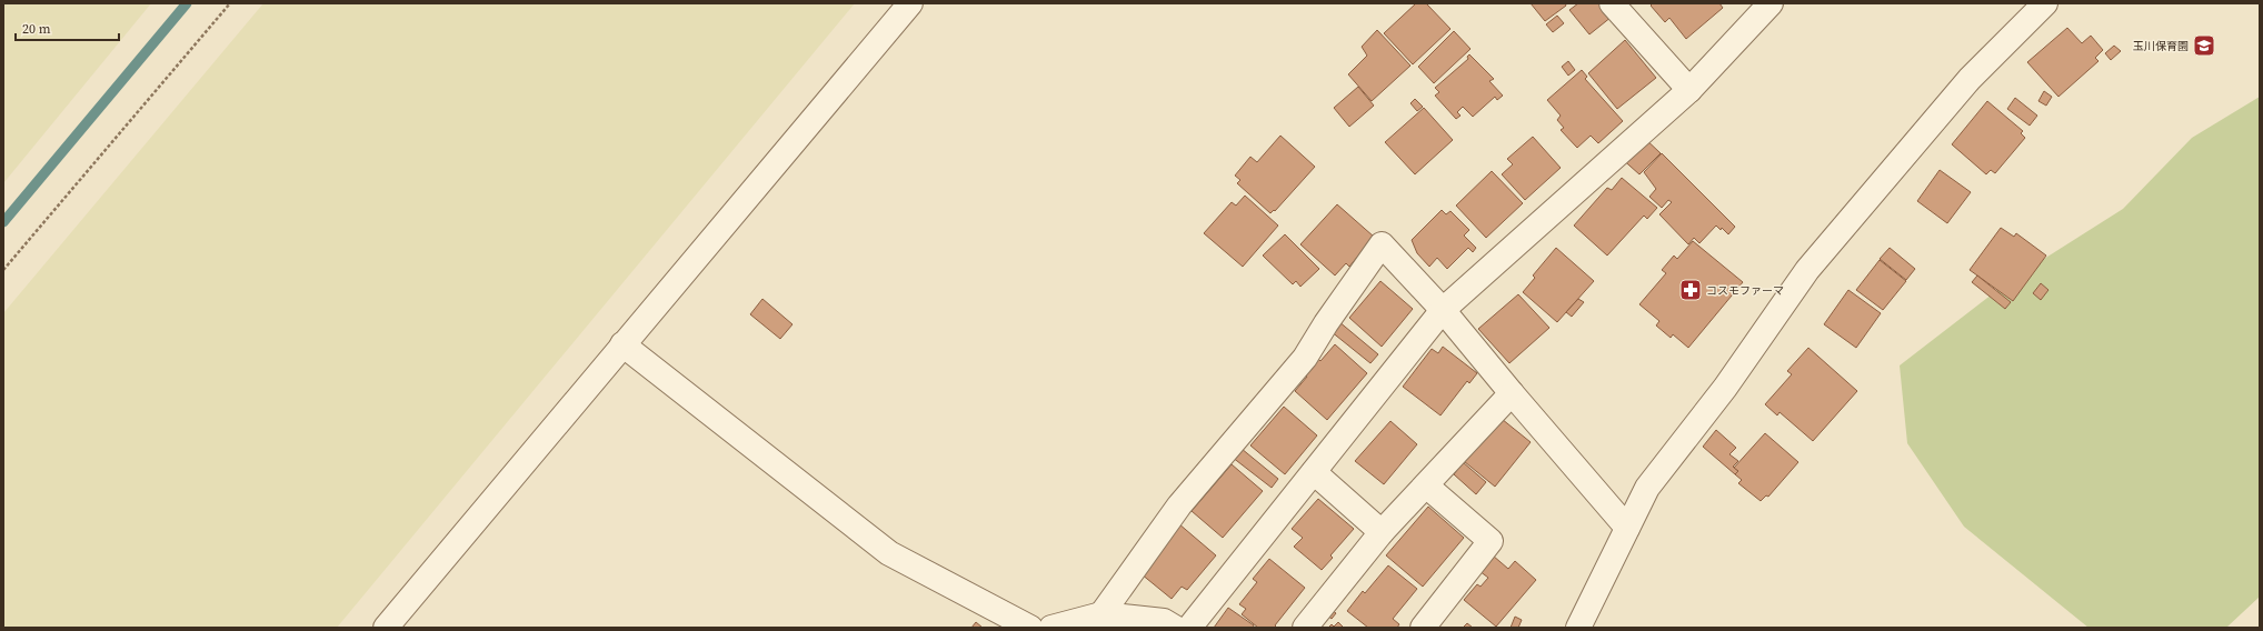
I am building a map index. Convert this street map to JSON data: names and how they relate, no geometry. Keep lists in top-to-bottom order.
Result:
{
  "places": {
    "school or university": ["玉川保育園"],
    "pharmacy": ["コスモファーマ"]
  },
  "scale_bar": "20 m"
}
